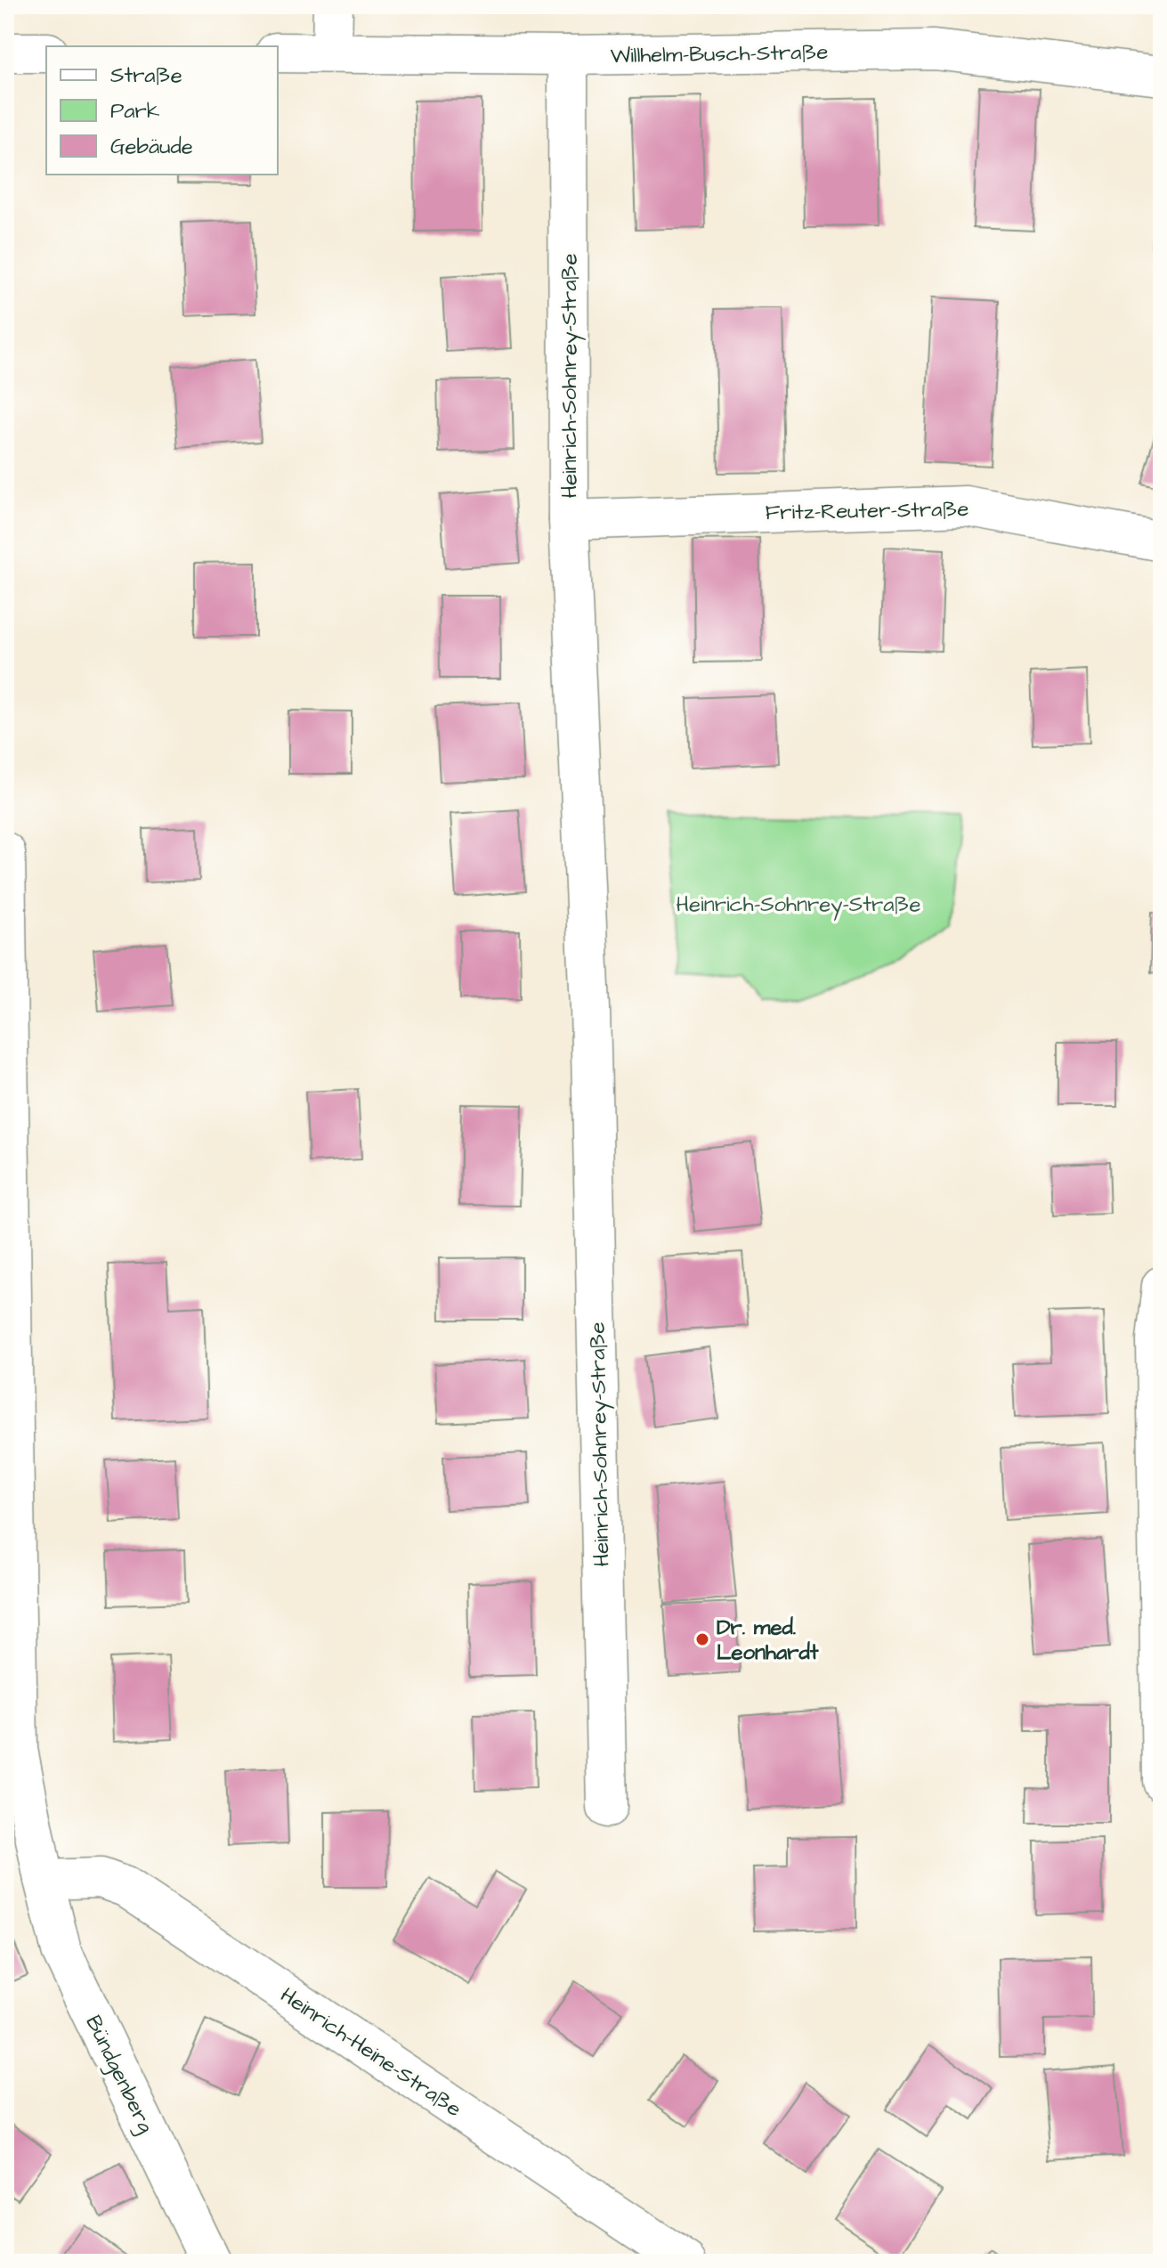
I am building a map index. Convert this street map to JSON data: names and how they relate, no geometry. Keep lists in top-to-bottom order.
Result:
{
  "streets": {
    "street": [
      "Willhelm-Busch-Straße",
      "Heinrich-Sohnrey-Straße",
      "Fritz-Reuter-Straße",
      "Heinrich-Heine-Straße",
      "Bündgenberg"
    ]
  },
  "crossings": [
    ["Willhelm-Busch-Straße", "Heinrich-Sohnrey-Straße"],
    ["Heinrich-Sohnrey-Straße", "Fritz-Reuter-Straße"],
    ["Heinrich-Heine-Straße", "Bündgenberg"]
  ],
  "parks": ["Heinrich-Sohnrey-Straße"],
  "places": ["Dr. med. Leonhardt"],
  "legend": ["Straße", "Park", "Gebäude"]
}
